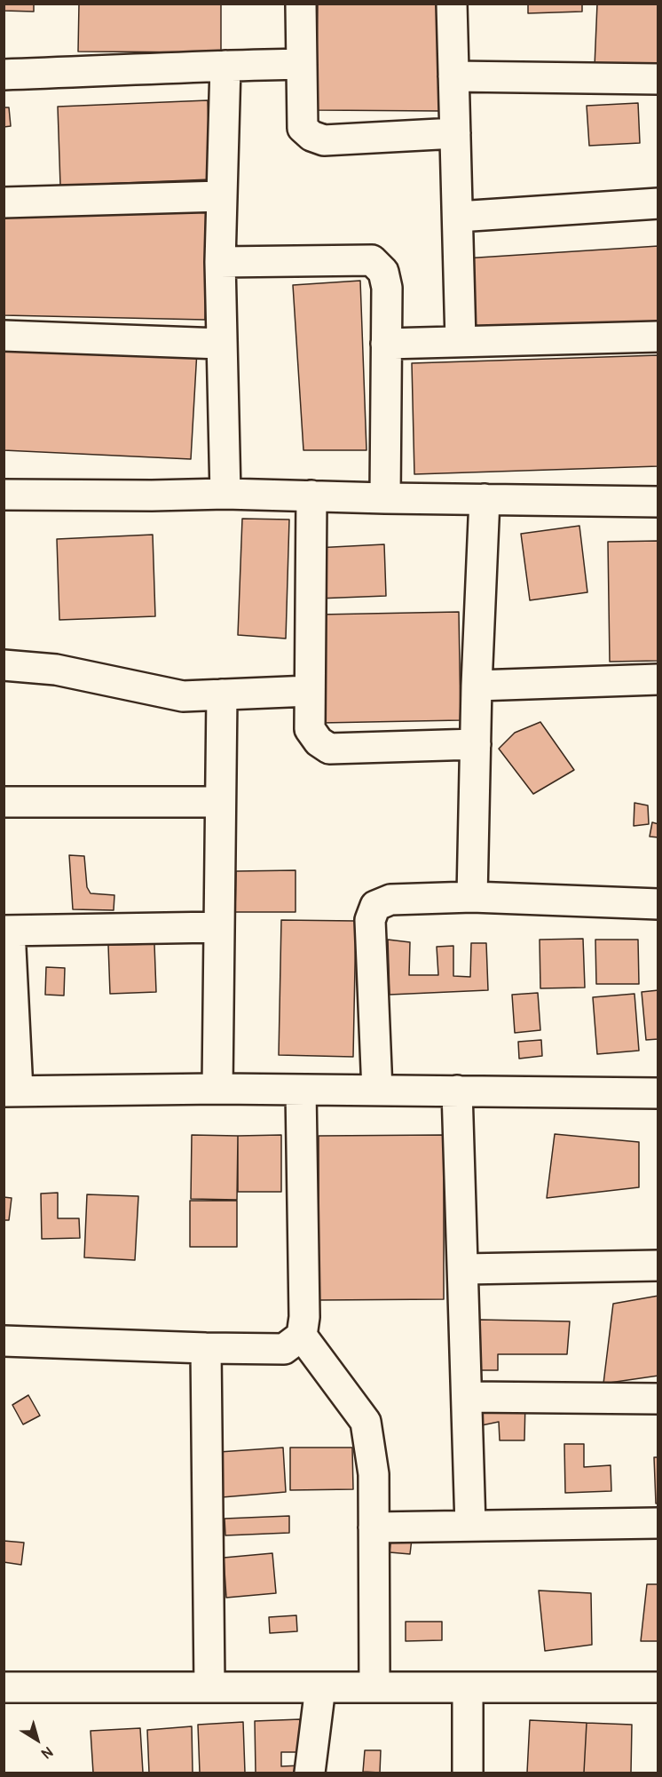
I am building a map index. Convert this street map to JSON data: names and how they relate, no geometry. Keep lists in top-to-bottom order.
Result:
{
  "north": "bottom right"
}
